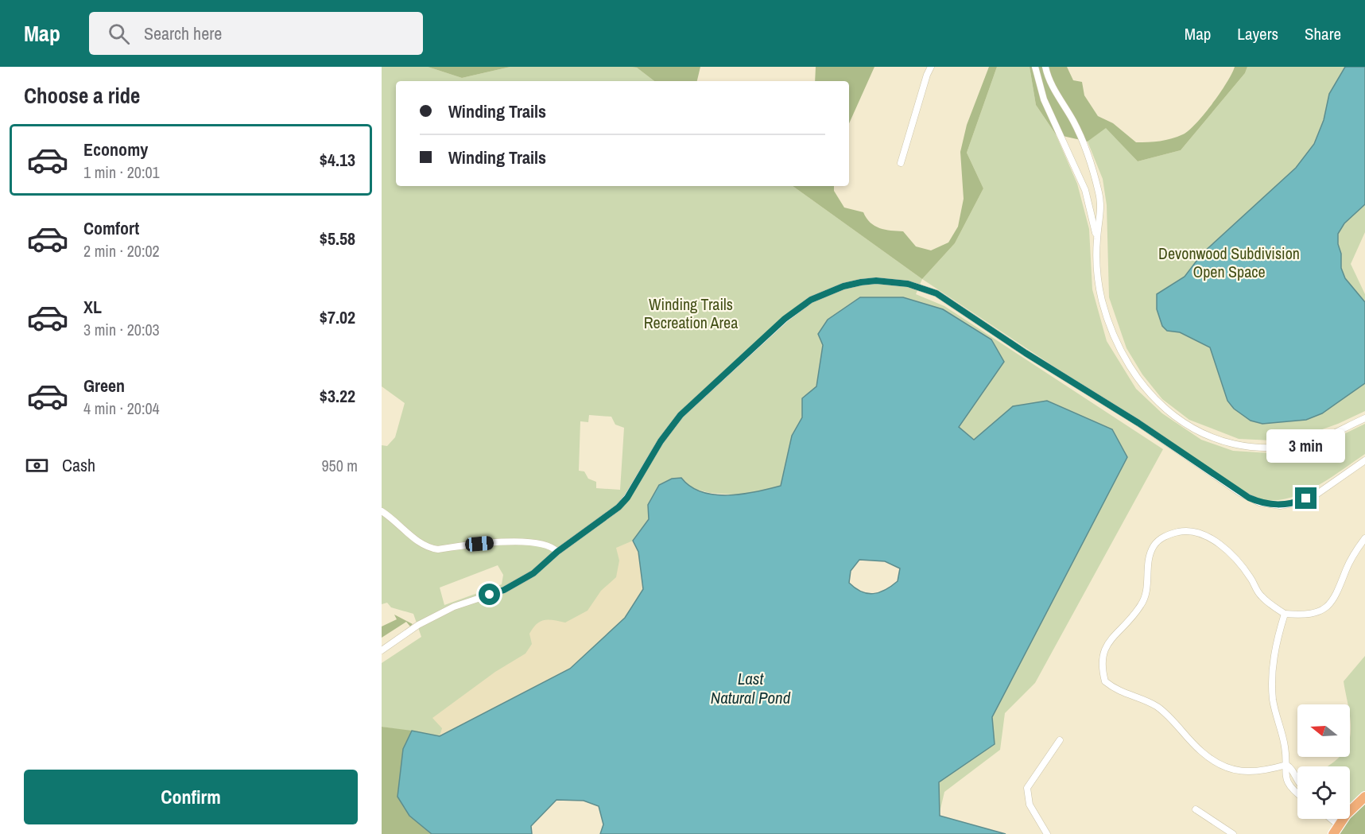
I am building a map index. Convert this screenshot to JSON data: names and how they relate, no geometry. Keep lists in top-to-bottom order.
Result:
{
  "water": ["Last Natural Pond"],
  "parks": ["Devonwood Subdivision Open Space", "Winding Trails Recreation Area"],
  "north": "left",
  "page": {
    "header": "Map",
    "search": "Search here",
    "nav": ["Map", "Layers", "Share"],
    "heading": "Choose a ride",
    "banner": ["Winding Trails", "Winding Trails"],
    "list": [
      {
        "name": "Economy",
        "note": "1 min · 20:01",
        "value": "$4.13"
      },
      {
        "name": "Comfort",
        "note": "2 min · 20:02",
        "value": "$5.58"
      },
      {
        "name": "XL",
        "note": "3 min · 20:03",
        "value": "$7.02"
      },
      {
        "name": "Green",
        "note": "4 min · 20:04",
        "value": "$3.22"
      }
    ],
    "bubble": "3 min",
    "pay": ["Cash", "950 m"],
    "buttons": "Confirm"
  }
}
